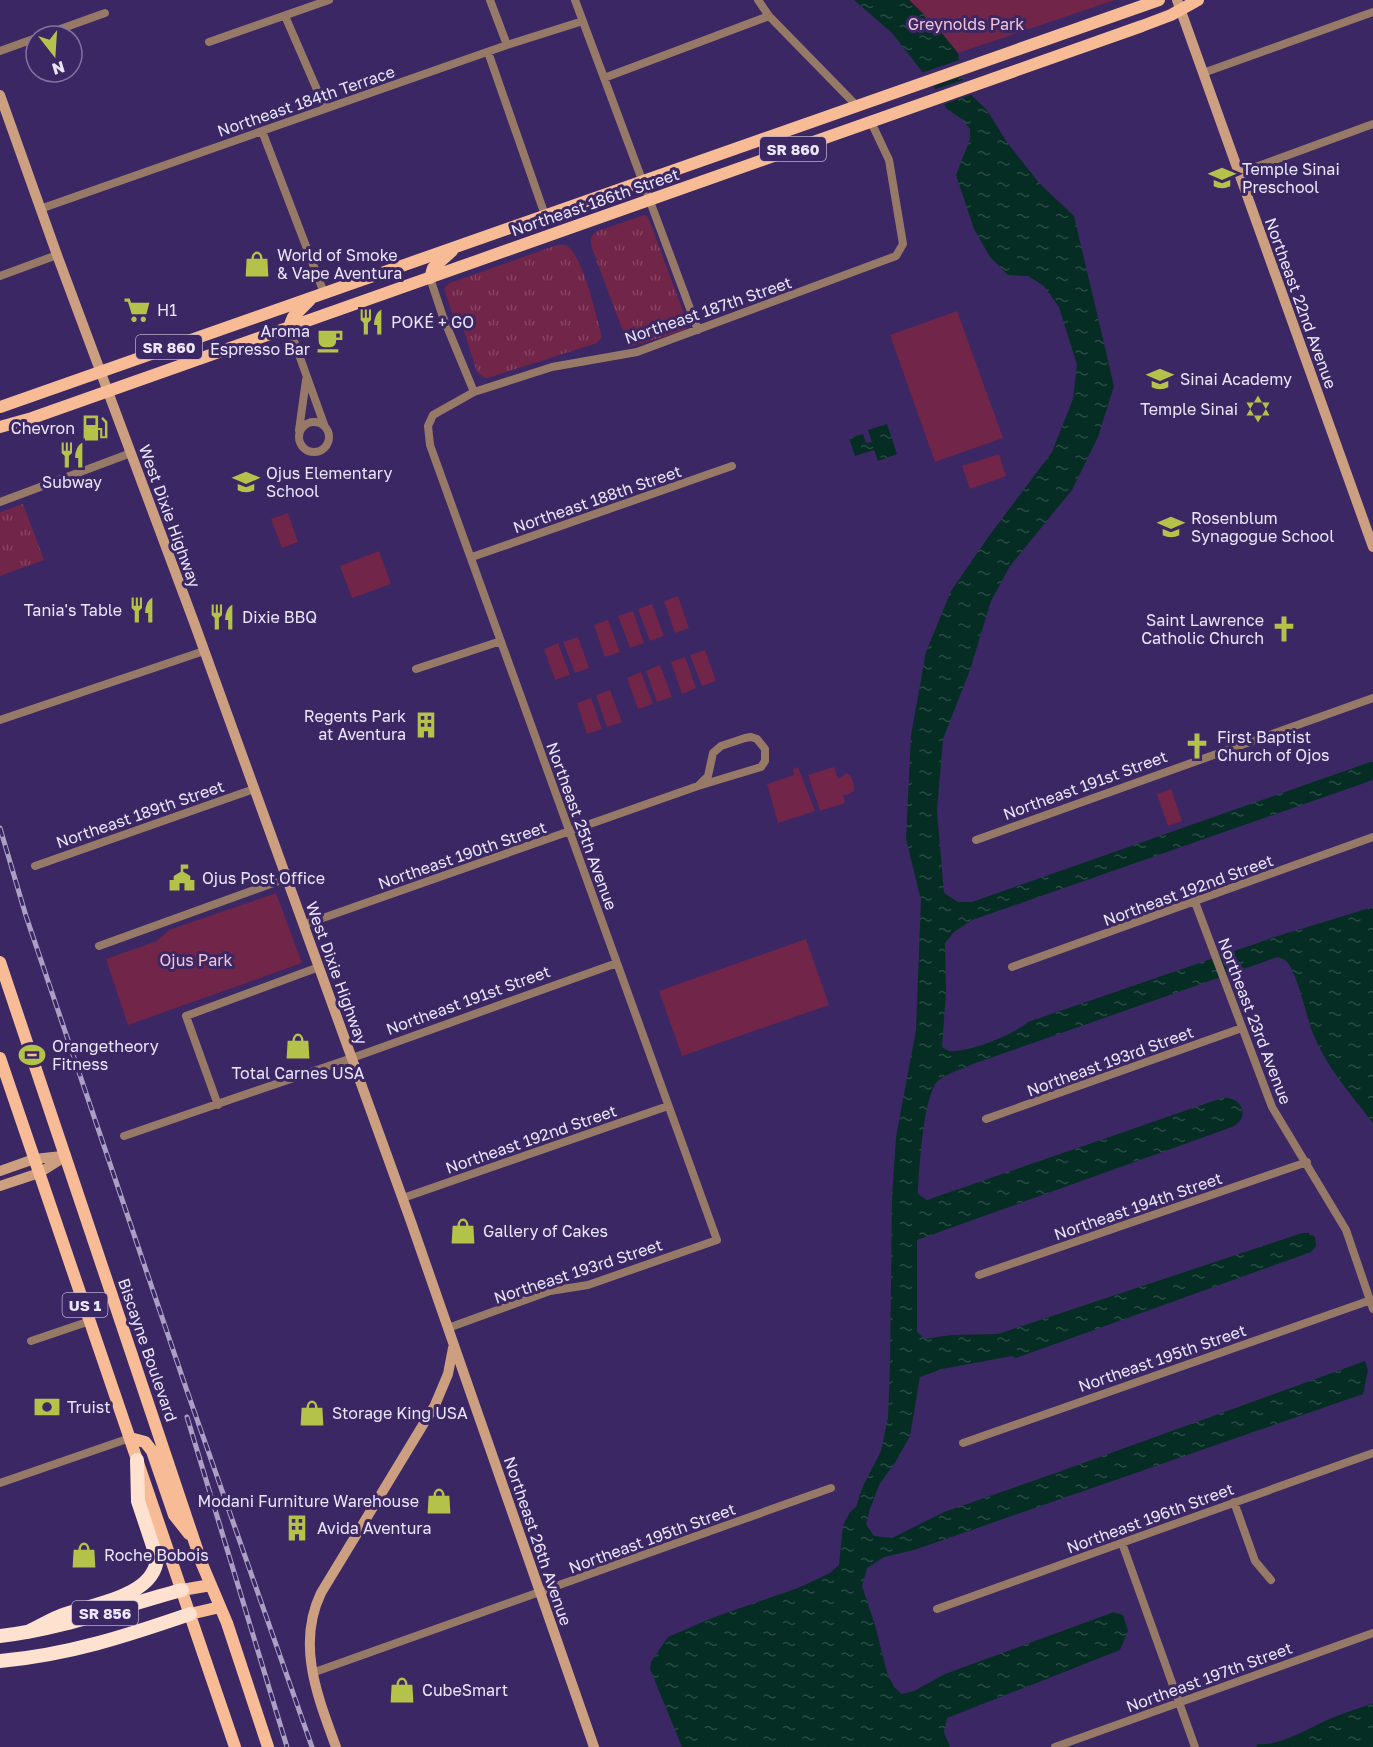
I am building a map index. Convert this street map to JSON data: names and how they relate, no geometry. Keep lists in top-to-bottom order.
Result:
{
  "streets": {
    "highway": ["SR 856"],
    "main road": [
      "SR 860",
      "Northeast 186th Street",
      "US 1",
      "Biscayne Boulevard"
    ],
    "street": [
      "Northeast 184th Terrace",
      "Northeast 22nd Avenue",
      "Northeast 187th Street",
      "Northeast 188th Street",
      "West Dixie Highway",
      "Northeast 191st Street",
      "Northeast 189th Street",
      "Northeast 25th Avenue",
      "Northeast 190th Street",
      "Northeast 192nd Street",
      "Northeast 23rd Avenue",
      "Northeast 193rd Street",
      "Northeast 194th Street",
      "Northeast 195th Street",
      "Northeast 196th Street",
      "Northeast 26th Avenue",
      "Northeast 197th Street"
    ]
  },
  "crossings": [
    ["Northeast 184th Terrace", "West Dixie Highway"],
    ["Northeast 186th Street", "Northeast 22nd Avenue"],
    ["Northeast 186th Street", "Northeast 187th Street"],
    ["Northeast 186th Street", "West Dixie Highway"],
    ["Northeast 187th Street", "Northeast 25th Avenue"],
    ["Northeast 188th Street", "Northeast 25th Avenue"],
    ["West Dixie Highway", "Northeast 191st Street"],
    ["West Dixie Highway", "Northeast 189th Street"],
    ["West Dixie Highway", "Northeast 190th Street"],
    ["West Dixie Highway", "Northeast 192nd Street"],
    ["West Dixie Highway", "Northeast 193rd Street"],
    ["West Dixie Highway", "Northeast 195th Street"],
    ["West Dixie Highway", "Northeast 26th Avenue"],
    ["Northeast 191st Street", "Northeast 25th Avenue"],
    ["Northeast 25th Avenue", "Northeast 190th Street"],
    ["Northeast 25th Avenue", "Northeast 192nd Street"],
    ["Northeast 25th Avenue", "Northeast 193rd Street"],
    ["Northeast 192nd Street", "Northeast 23rd Avenue"],
    ["Northeast 23rd Avenue", "Northeast 193rd Street"],
    ["Northeast 23rd Avenue", "Northeast 194th Street"],
    ["Northeast 23rd Avenue", "Northeast 195th Street"],
    ["US 1", "SR 856"],
    ["Biscayne Boulevard", "SR 856"],
    ["Northeast 195th Street", "Northeast 26th Avenue"]
  ],
  "parks": ["Greynolds Park", "Ojus Park"],
  "places": {
    "school or university": [
      "Temple Sinai Preschool",
      "Sinai Academy",
      "Ojus Elementary School",
      "Rosenblum Synagogue School"
    ],
    "shop": [
      "World of Smoke & Vape Aventura",
      "Total Carnes USA",
      "Gallery of Cakes",
      "Storage King USA",
      "Modani Furniture Warehouse",
      "Roche Bobois",
      "CubeSmart"
    ],
    "supermarket": ["H1"],
    "restaurant": [
      "POKÉ + GO",
      "Subway",
      "Tania's Table",
      "Dixie BBQ"
    ],
    "cafe": ["Aroma Espresso Bar"],
    "synagogue": ["Temple Sinai"],
    "fuel station": ["Chevron"],
    "church": ["Saint Lawrence Catholic Church", "First Baptist Church of Ojos"],
    "building": ["Regents Park at Aventura", "Avida Aventura"],
    "public building": ["Ojus Post Office"],
    "sports": ["Orangetheory Fitness"],
    "bank": ["Truist"]
  },
  "north": "bottom"
}
